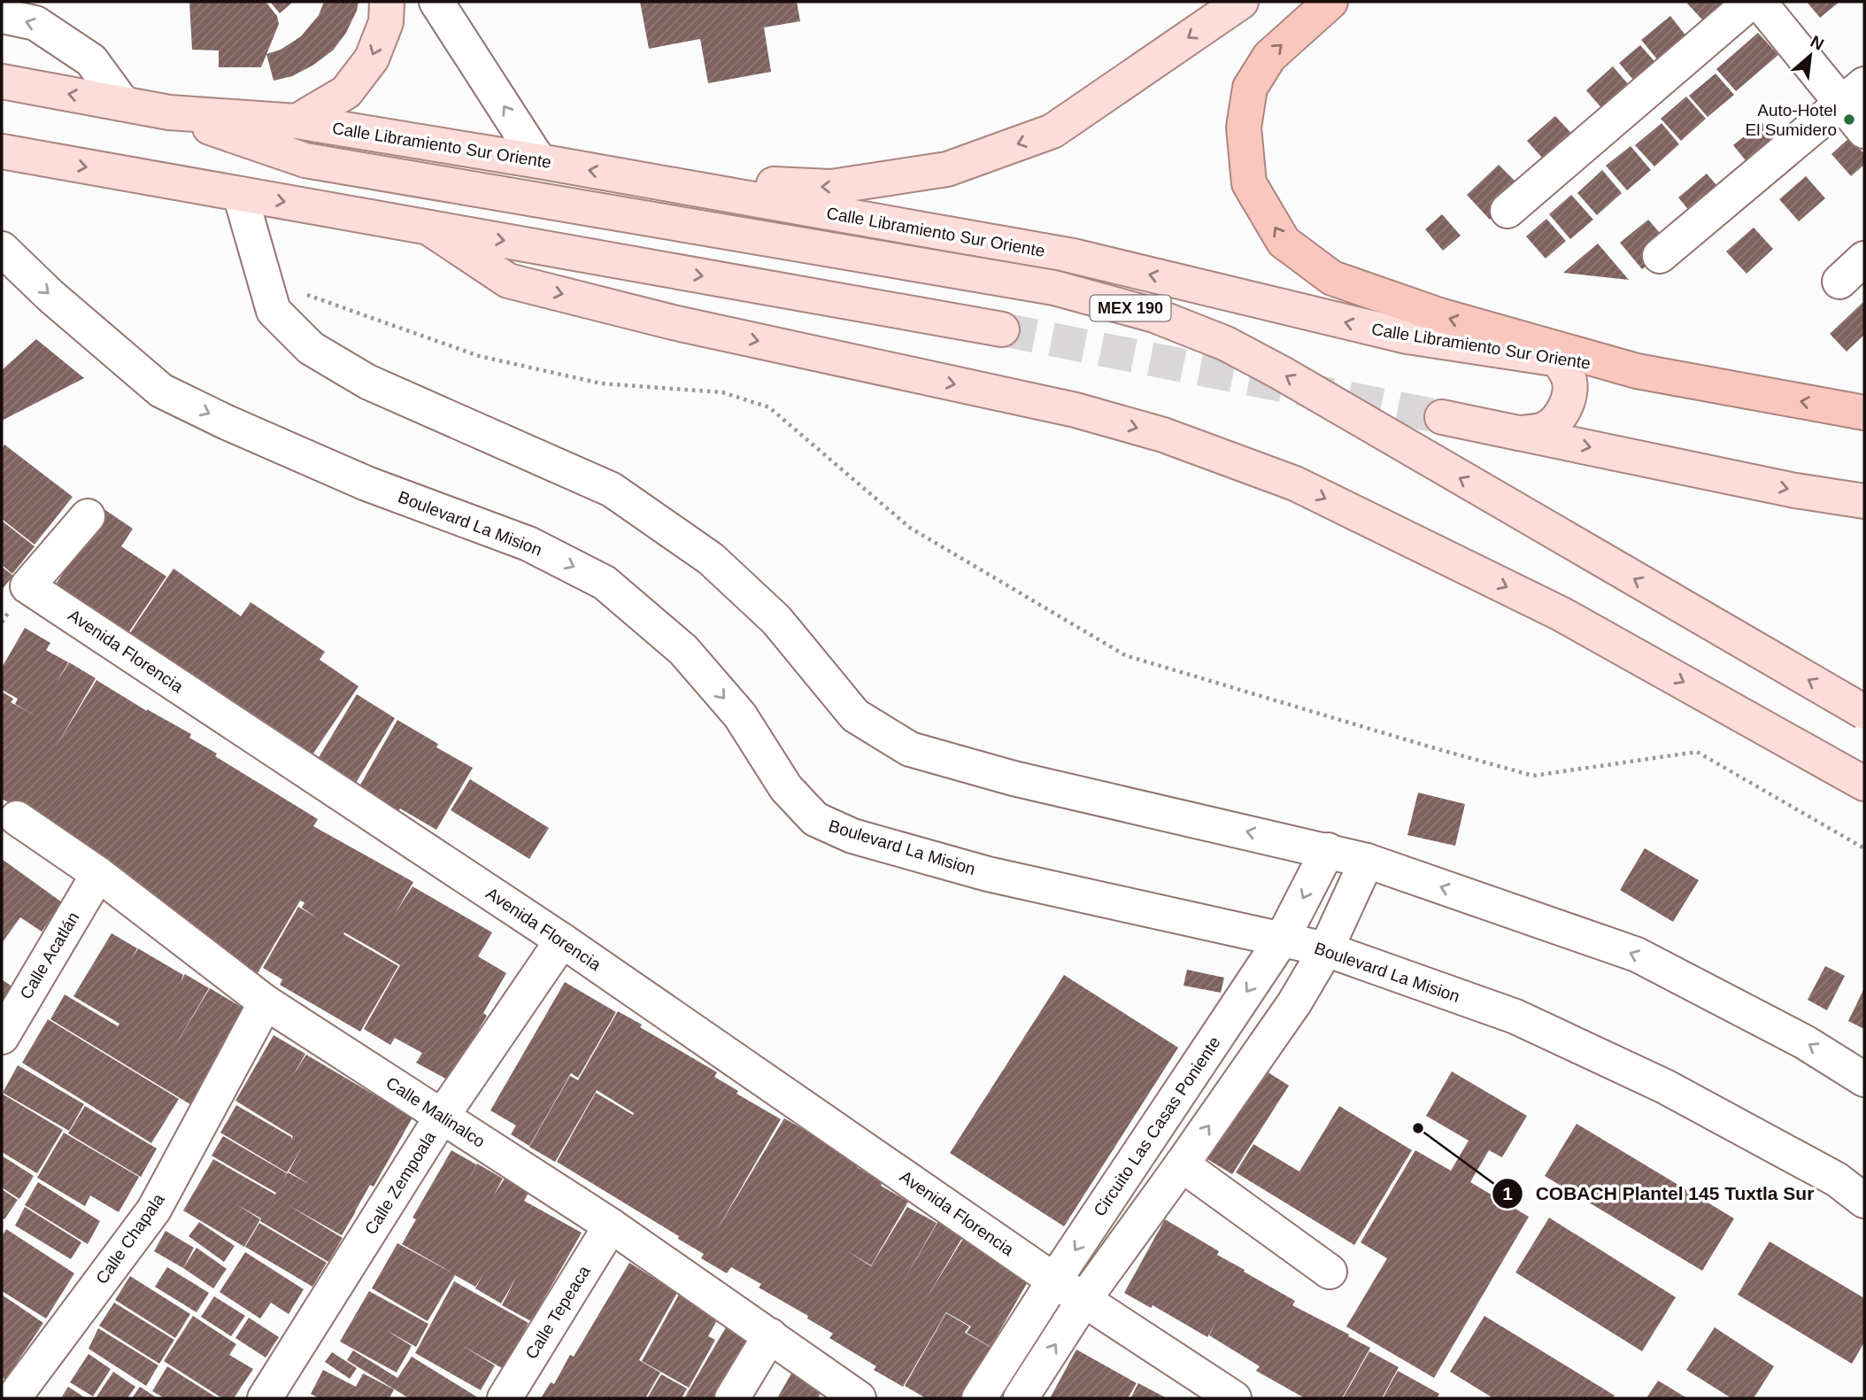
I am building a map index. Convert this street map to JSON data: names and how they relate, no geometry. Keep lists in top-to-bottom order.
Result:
{
  "streets": {
    "highway": ["Calle Libramiento Sur Oriente"],
    "main road": ["MEX 190"],
    "street": [
      "Boulevard La Mision",
      "Avenida Florencia",
      "Calle Acatlán",
      "Calle Malinalco",
      "Circuito Las Casas Poniente",
      "Calle Zempoala",
      "Calle Chapala",
      "Calle Tepeaca"
    ]
  },
  "crossings": [
    ["Calle Libramiento Sur Oriente", "MEX 190"],
    ["Boulevard La Mision", "Circuito Las Casas Poniente"],
    ["Avenida Florencia", "Circuito Las Casas Poniente"],
    ["Avenida Florencia", "Calle Zempoala"],
    ["Calle Acatlán", "Calle Malinalco"],
    ["Calle Malinalco", "Calle Zempoala"],
    ["Calle Malinalco", "Calle Chapala"],
    ["Calle Malinalco", "Calle Tepeaca"]
  ],
  "places": ["Auto-Hotel El Sumidero", "COBACH Plantel 145 Tuxtla Sur"],
  "north": "top right"
}
